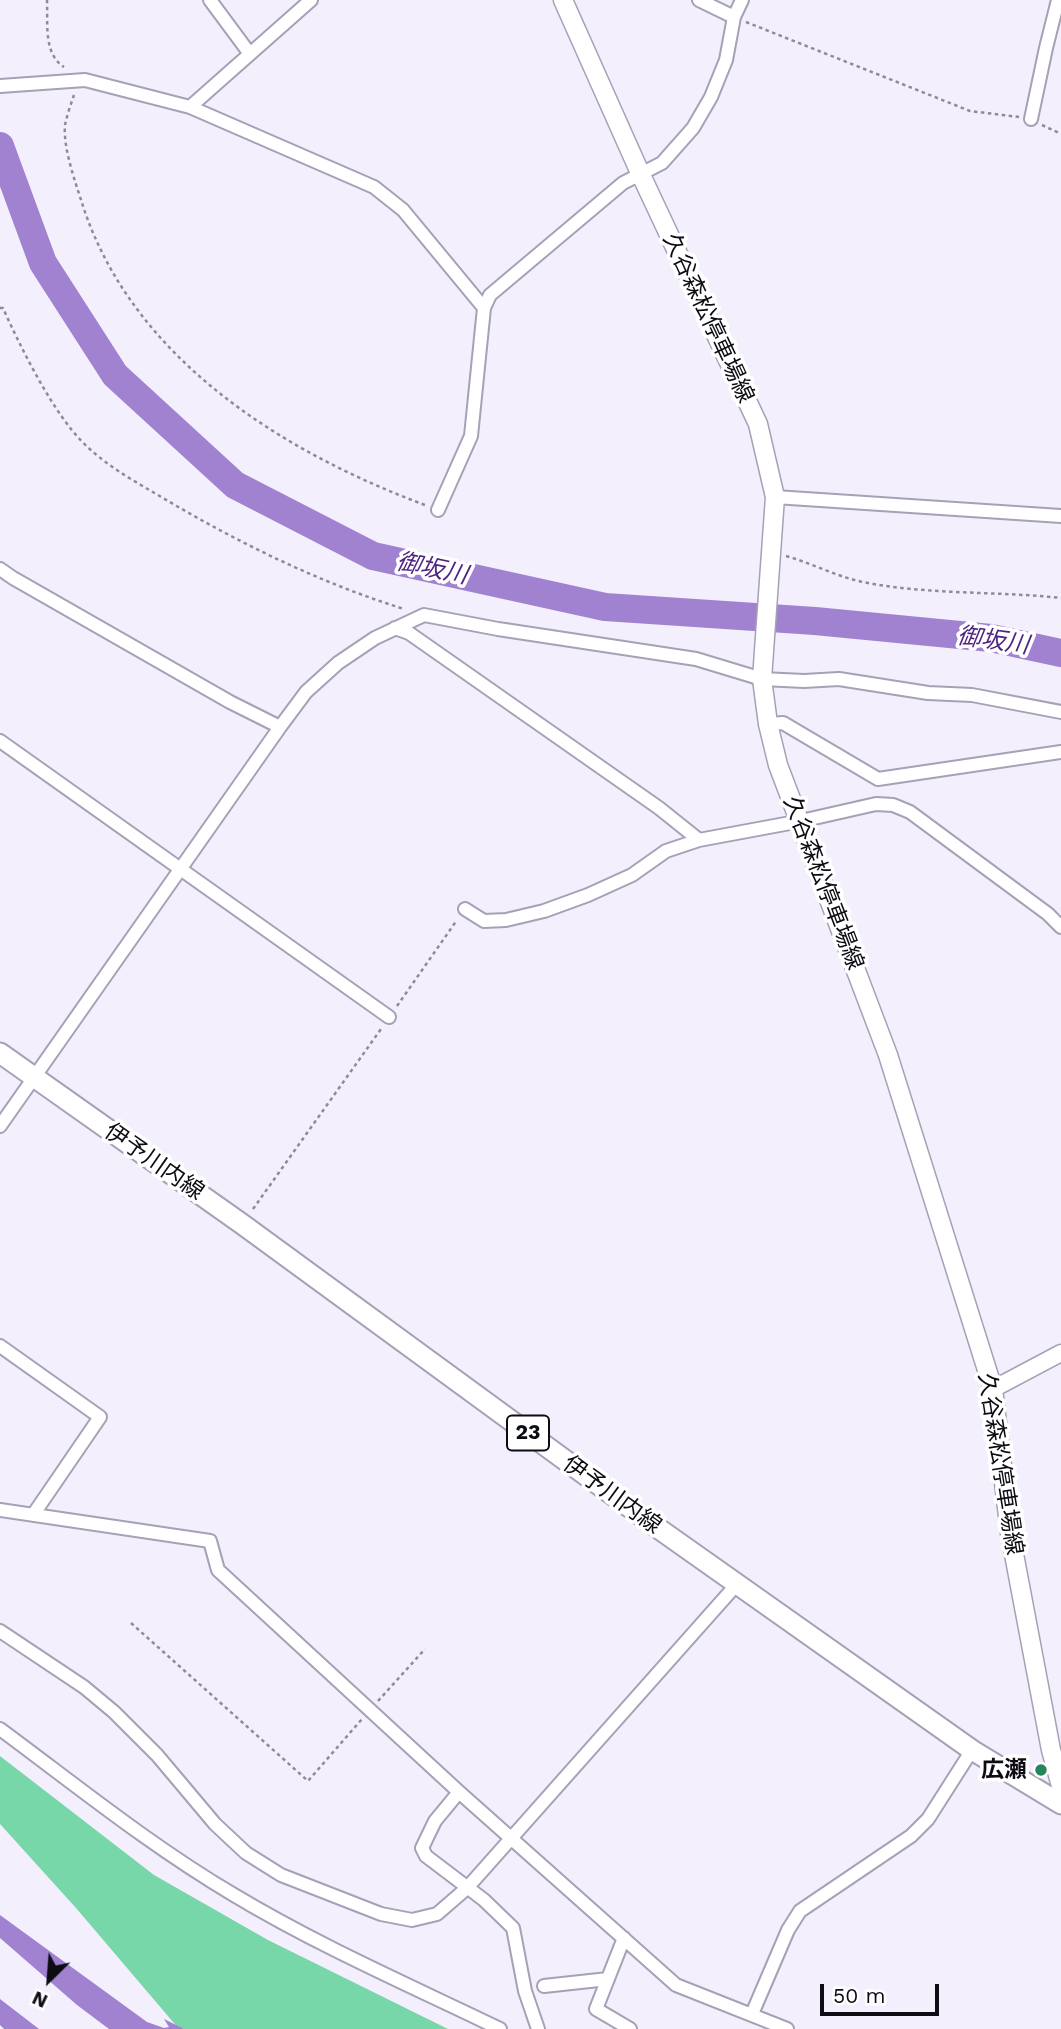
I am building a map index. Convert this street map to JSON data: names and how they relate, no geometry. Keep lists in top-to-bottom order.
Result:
{
  "streets": {
    "main road": ["久谷森松停車場線", "伊予川内線", "23"]
  },
  "water": ["御坂川"],
  "places": ["広瀬"],
  "scale_bar": "50 m",
  "north": "bottom left"
}
